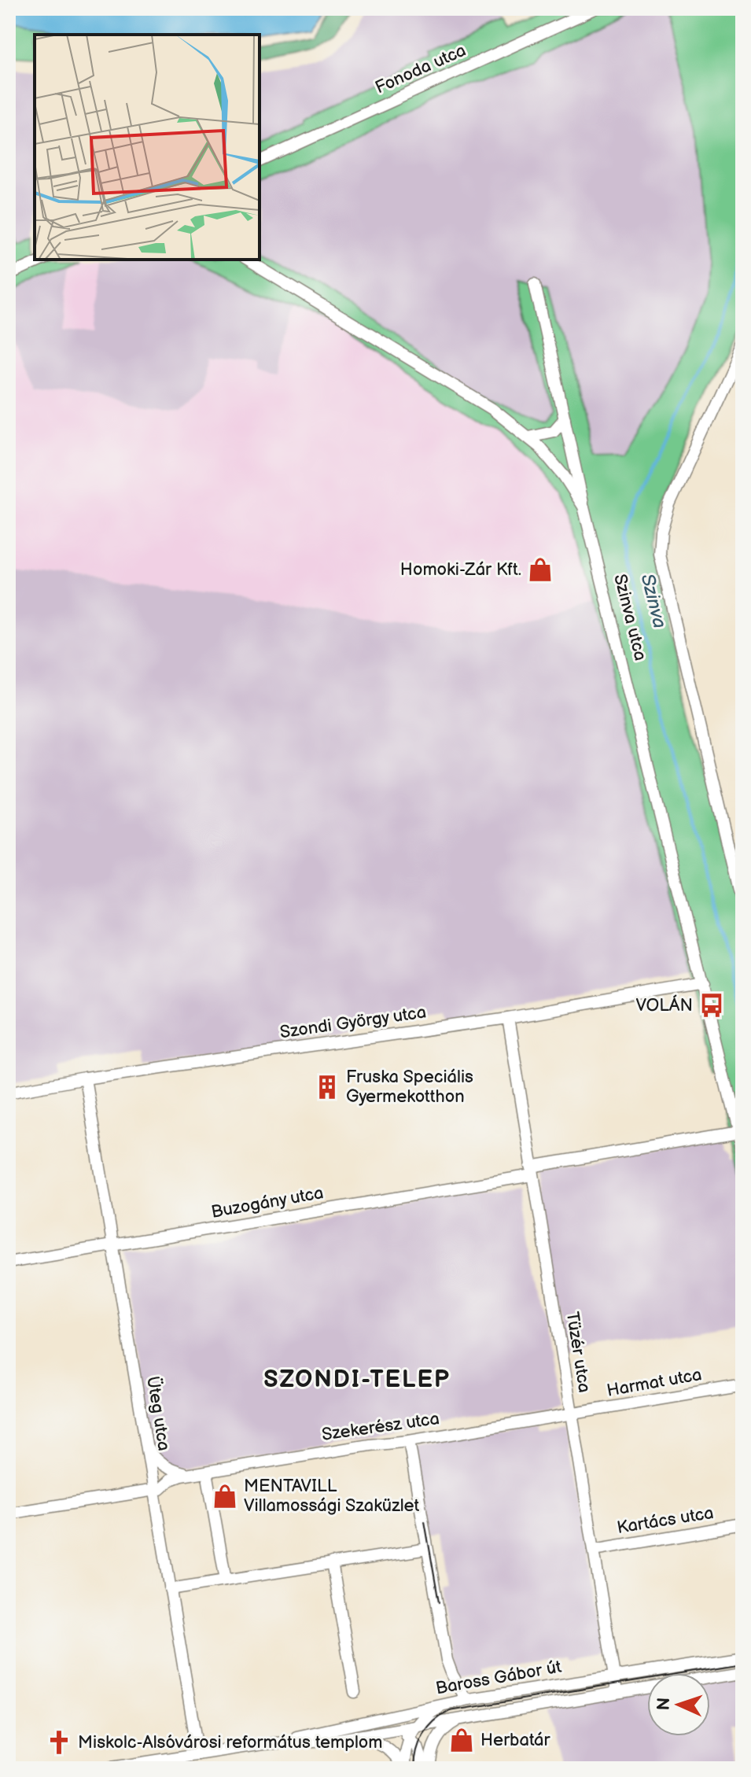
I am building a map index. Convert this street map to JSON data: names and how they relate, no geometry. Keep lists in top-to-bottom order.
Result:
{
  "streets": {
    "street": [
      "Fonoda utca",
      "Szinva utca",
      "Szondi György utca",
      "Buzogány utca",
      "Tüzér utca",
      "Harmat utca",
      "Üteg utca",
      "Szekerész utca",
      "Kartács utca",
      "Baross Gábor út"
    ]
  },
  "crossings": [
    ["Szinva utca", "Szondi György utca"],
    ["Szinva utca", "Buzogány utca"],
    ["Szondi György utca", "Tüzér utca"],
    ["Szondi György utca", "Üteg utca"],
    ["Buzogány utca", "Tüzér utca"],
    ["Buzogány utca", "Üteg utca"],
    ["Tüzér utca", "Harmat utca"],
    ["Tüzér utca", "Szekerész utca"],
    ["Tüzér utca", "Kartács utca"],
    ["Tüzér utca", "Baross Gábor út"],
    ["Harmat utca", "Szekerész utca"],
    ["Üteg utca", "Szekerész utca"],
    ["Üteg utca", "Baross Gábor út"]
  ],
  "districts": ["SZONDI-TELEP"],
  "water": ["Szinva"],
  "places": {
    "shop": ["Homoki-Zár Kft.", "MENTAVILL Villamossági Szaküzlet", "Herbatár"],
    "bus stop": ["VOLÁN"],
    "building": ["Fruska Speciális Gyermekotthon"],
    "church": ["Miskolc-Alsóvárosi református templom"]
  },
  "north": "left"
}
